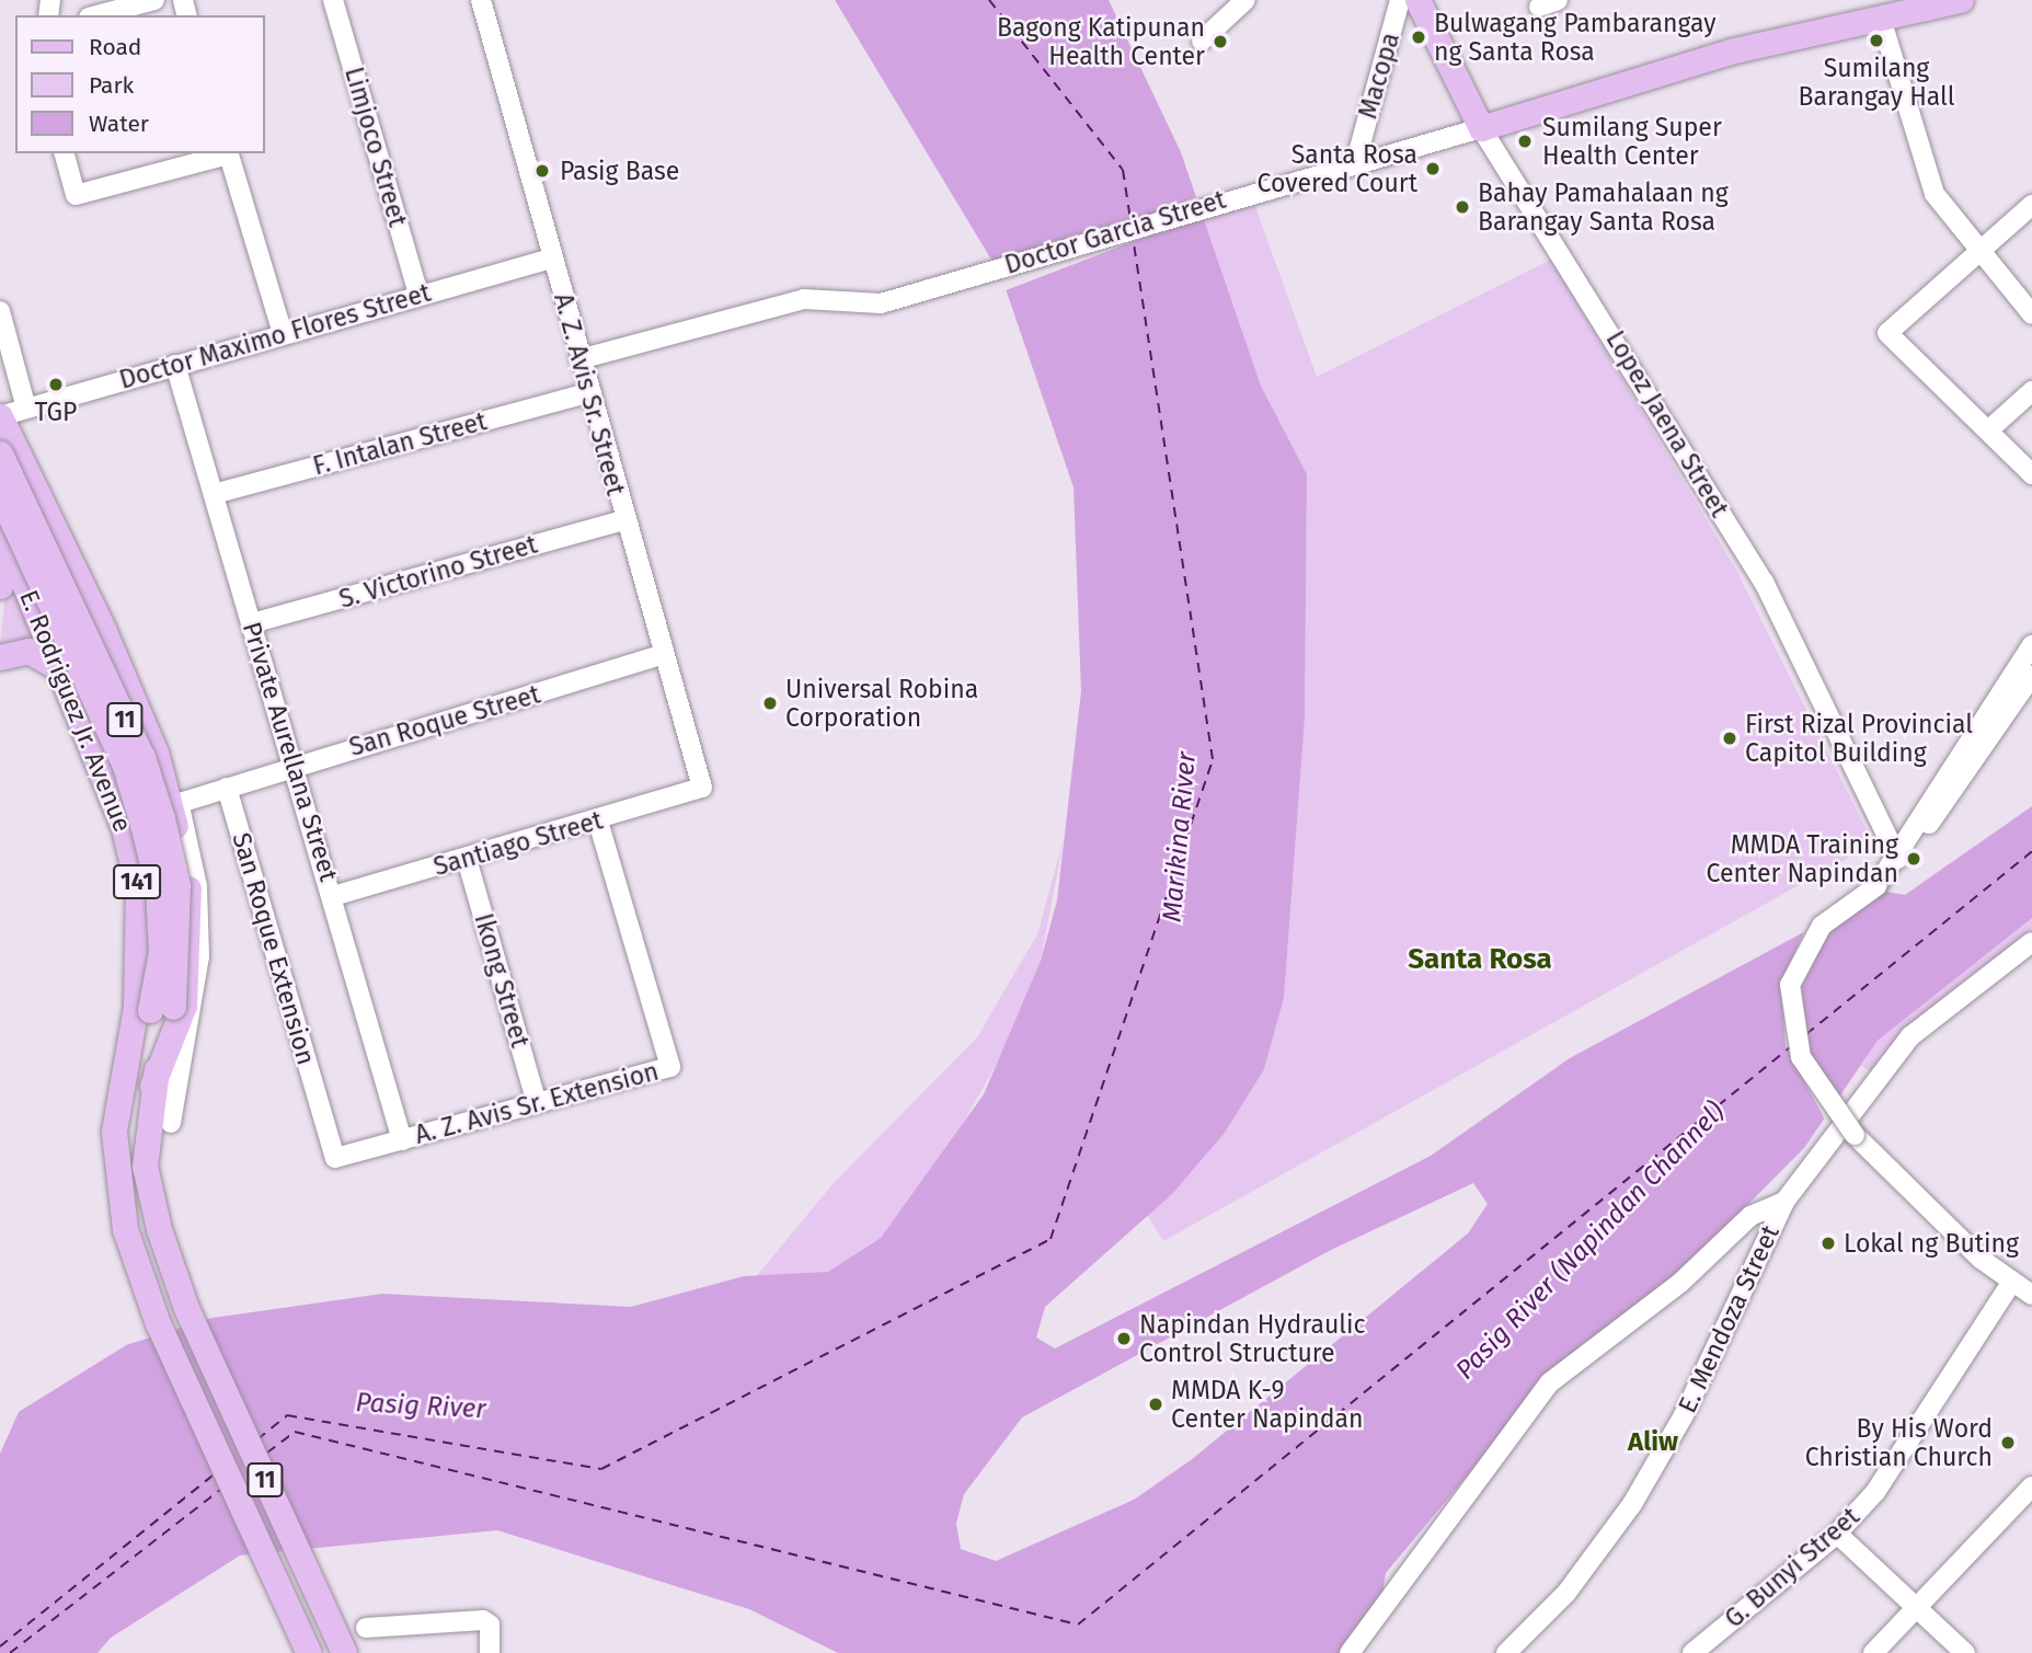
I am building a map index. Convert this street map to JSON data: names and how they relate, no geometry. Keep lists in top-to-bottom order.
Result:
{
  "streets": {
    "main road": [
      "Doctor Garcia Street",
      "Lopez Jaena Street",
      "E. Rodriguez Jr. Avenue",
      "11",
      "141"
    ],
    "street": [
      "Macopa",
      "Limjoco Street",
      "Doctor Maximo Flores Street",
      "A. Z. Avis Sr. Street",
      "F. Intalan Street",
      "S. Victorino Street",
      "San Roque Street",
      "Private Aurellana Street",
      "Santiago Street",
      "San Roque Extension",
      "Ikong Street",
      "A. Z. Avis Sr. Extension",
      "E. Mendoza Street",
      "G. Bunyi Street"
    ]
  },
  "crossings": [
    ["Limjoco Street", "Doctor Maximo Flores Street"],
    ["Doctor Garcia Street", "A. Z. Avis Sr. Street"],
    ["Doctor Garcia Street", "Lopez Jaena Street"],
    ["Doctor Maximo Flores Street", "A. Z. Avis Sr. Street"],
    ["Doctor Maximo Flores Street", "E. Rodriguez Jr. Avenue"],
    ["Doctor Maximo Flores Street", "Private Aurellana Street"],
    ["Doctor Maximo Flores Street", "141"],
    ["A. Z. Avis Sr. Street", "F. Intalan Street"],
    ["A. Z. Avis Sr. Street", "S. Victorino Street"],
    ["A. Z. Avis Sr. Street", "San Roque Street"],
    ["A. Z. Avis Sr. Street", "Santiago Street"],
    ["F. Intalan Street", "Private Aurellana Street"],
    ["S. Victorino Street", "Private Aurellana Street"],
    ["E. Rodriguez Jr. Avenue", "11"],
    ["E. Rodriguez Jr. Avenue", "141"],
    ["San Roque Street", "Private Aurellana Street"],
    ["San Roque Street", "San Roque Extension"],
    ["Private Aurellana Street", "Santiago Street"],
    ["Private Aurellana Street", "A. Z. Avis Sr. Extension"],
    ["Santiago Street", "Ikong Street"],
    ["Santiago Street", "A. Z. Avis Sr. Extension"],
    ["San Roque Extension", "A. Z. Avis Sr. Extension"],
    ["Ikong Street", "A. Z. Avis Sr. Extension"]
  ],
  "districts": ["Santa Rosa", "Aliw"],
  "water": ["Marikina River", "Pasig River (Napindan Channel)", "Pasig River"],
  "places": [
    "Bulwagang Pambarangay ng Santa Rosa",
    "Sumilang Barangay Hall",
    "Bagong Katipunan Health Center",
    "Sumilang Super Health Center",
    "Santa Rosa Covered Court",
    "Pasig Base",
    "Bahay Pamahalaan ng Barangay Santa Rosa",
    "TGP",
    "Universal Robina Corporation",
    "First Rizal Provincial Capitol Building",
    "MMDA Training Center Napindan",
    "Lokal ng Buting",
    "Napindan Hydraulic Control Structure",
    "MMDA K-9 Center Napindan",
    "By His Word Christian Church"
  ],
  "legend": ["Road", "Park", "Water"]
}
